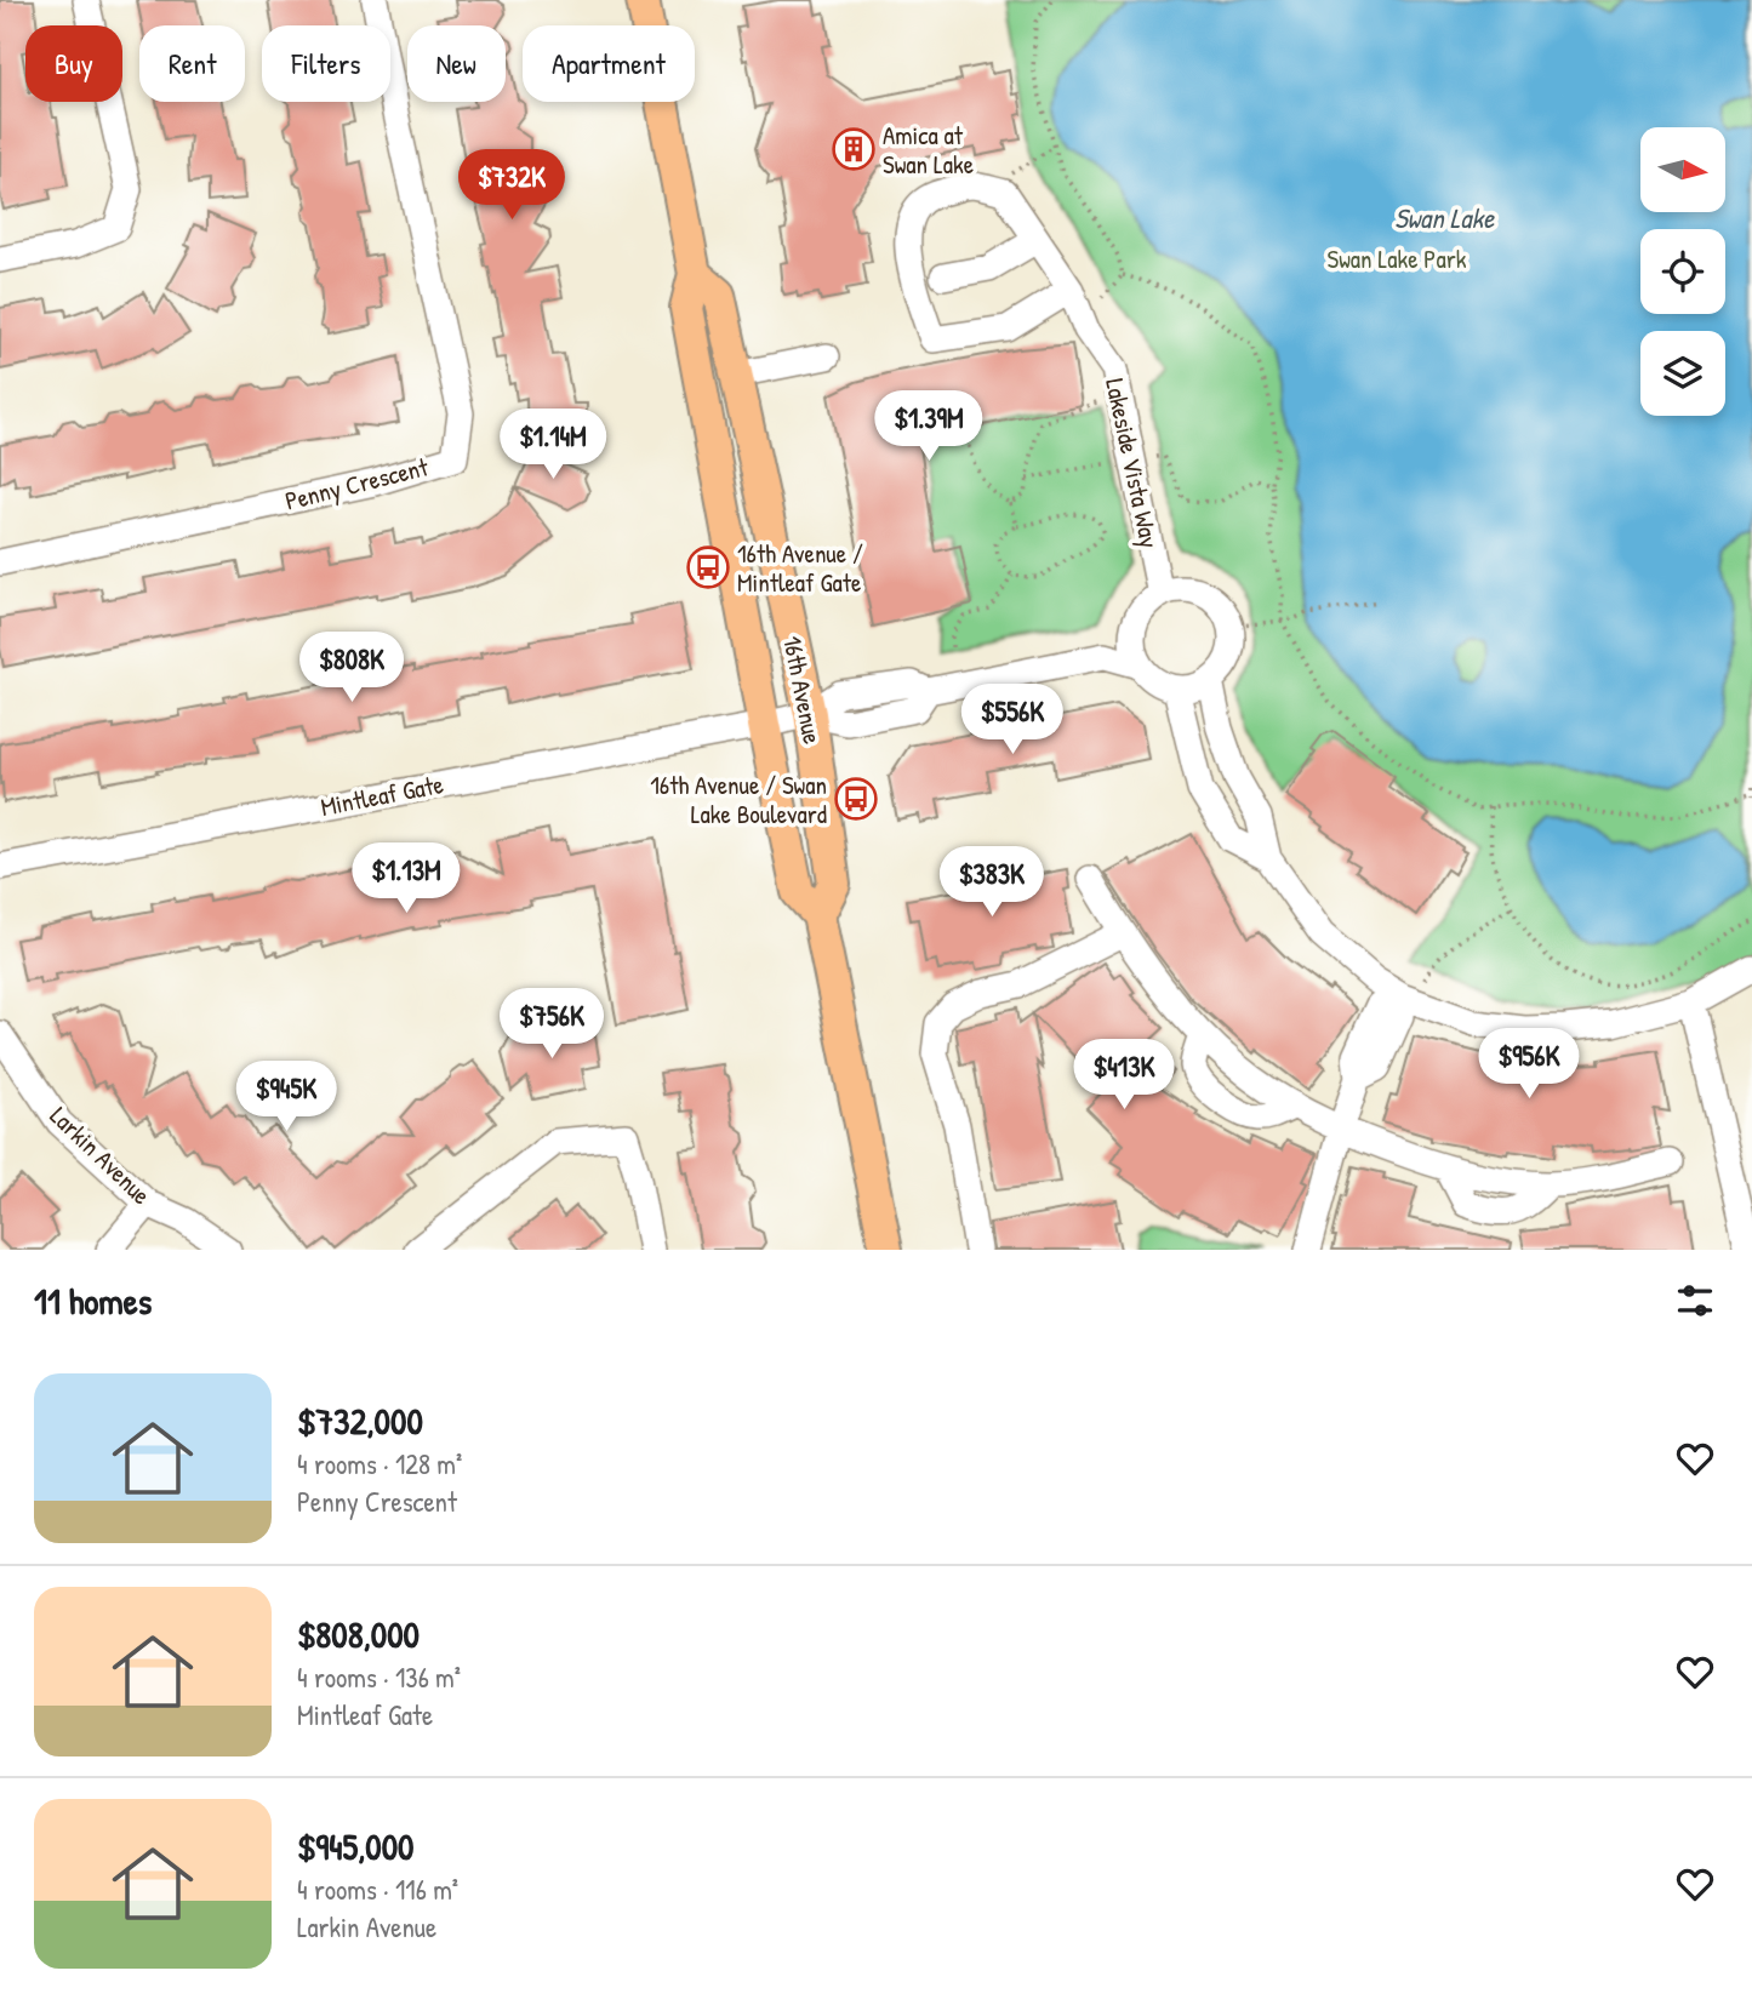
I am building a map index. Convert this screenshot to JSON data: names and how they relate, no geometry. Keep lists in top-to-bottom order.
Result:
{
  "streets": {
    "main road": ["16th Avenue"],
    "street": [
      "Lakeside Vista Way",
      "Penny Crescent",
      "Mintleaf Gate",
      "Larkin Avenue"
    ]
  },
  "crossings": [
    ["16th Avenue", "Mintleaf Gate"]
  ],
  "water": ["Swan Lake"],
  "parks": ["Swan Lake Park"],
  "places": {
    "building": ["Amica at Swan Lake"],
    "bus stop": ["16th Avenue / Mintleaf Gate", "16th Avenue / Swan Lake Boulevard"]
  },
  "north": "right",
  "page": {
    "chip": [
      "Buy",
      "Rent",
      "Filters",
      "New",
      "Apartment"
    ],
    "price": [
      "$732K",
      "$1.39M",
      "$1.14M",
      "$808K",
      "$556K",
      "$1.13M",
      "$383K",
      "$756K",
      "$956K",
      "$413K",
      "$945K"
    ],
    "heading": "11 homes",
    "list": [
      {
        "name": "$732,000",
        "note": "4 rooms · 128 m² · Penny Crescent"
      },
      {
        "name": "$808,000",
        "note": "4 rooms · 136 m² · Mintleaf Gate"
      },
      {
        "name": "$945,000",
        "note": "4 rooms · 116 m² · Larkin Avenue"
      }
    ]
  }
}
